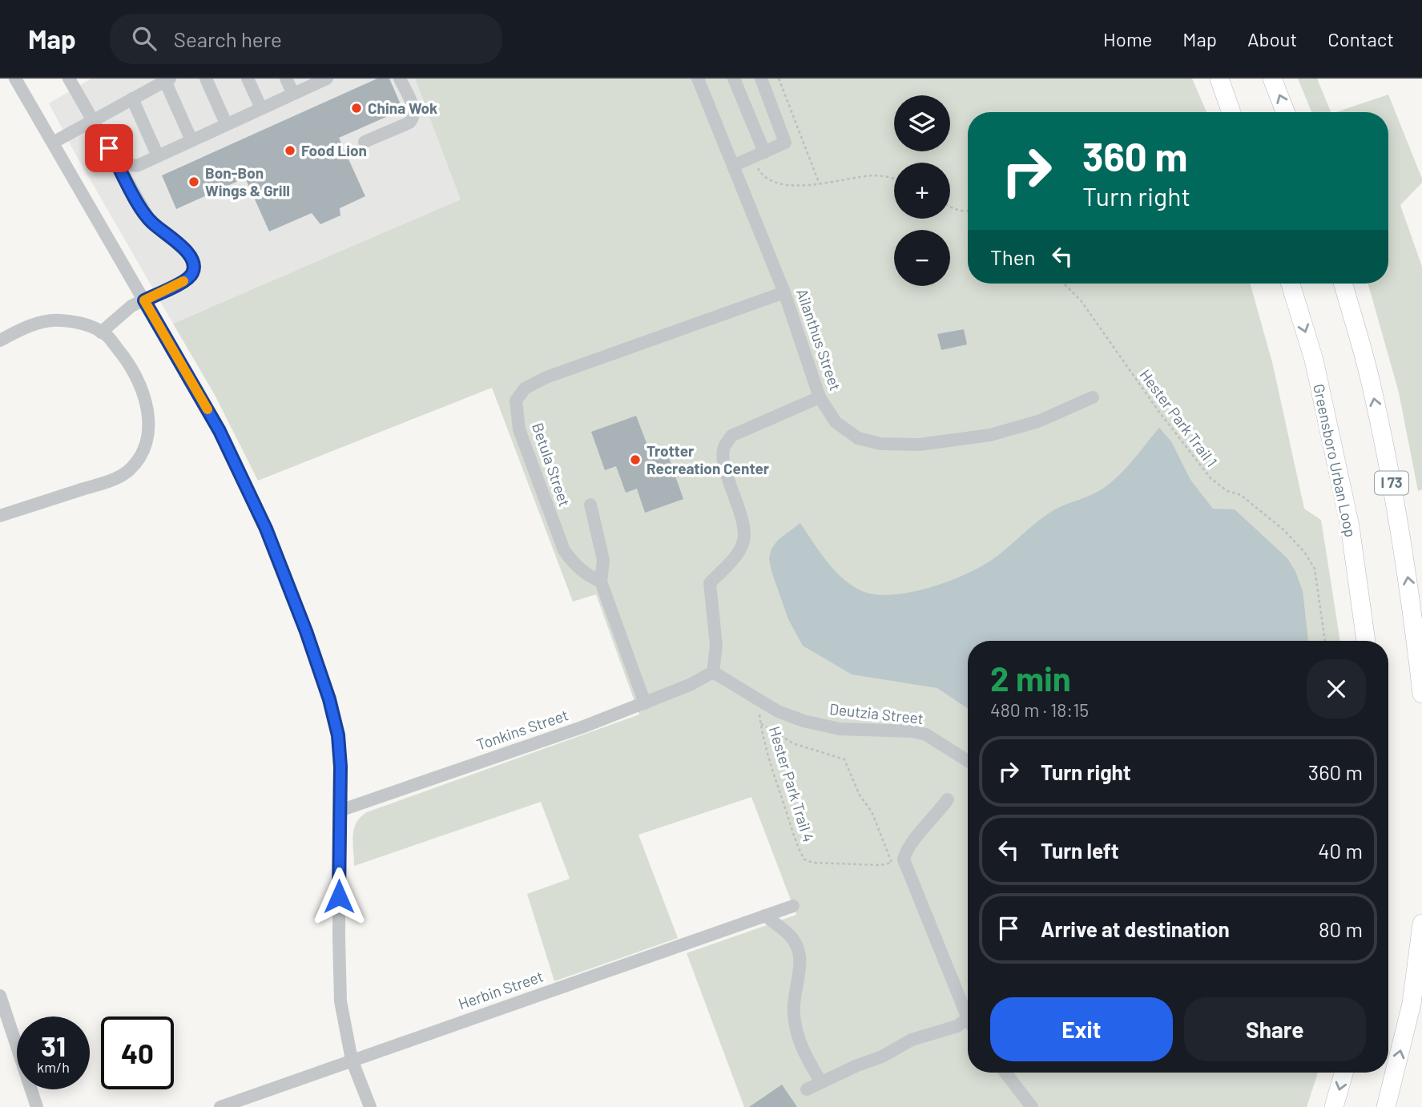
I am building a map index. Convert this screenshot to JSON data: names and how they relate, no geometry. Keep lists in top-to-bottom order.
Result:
{
  "streets": {
    "highway": ["Greensboro Urban Loop", "I 73"],
    "street": [
      "Ailanthus Street",
      "Betula Street",
      "Deutzia Street",
      "Tonkins Street",
      "Herbin Street"
    ],
    "path": ["Hester Park Trail 1", "Hester Park Trail 4"]
  },
  "crossings": [
    ["Ailanthus Street", "Betula Street"],
    ["Deutzia Street", "Tonkins Street"],
    ["Deutzia Street", "Hester Park Trail 4"]
  ],
  "places": [
    "China Wok",
    "Food Lion",
    "Bon-Bon Wings & Grill",
    "Trotter Recreation Center"
  ],
  "page": {
    "header": "Map",
    "search": "Search here",
    "nav": [
      "Home",
      "Map",
      "About",
      "Contact"
    ],
    "map_buttons": ["+", "−"],
    "turn": ["360 m", "Turn right"],
    "then": "Then",
    "heading": ["2 min", "480 m · 18:15"],
    "list": [
      {
        "name": "Turn right",
        "value": "360 m"
      },
      {
        "name": "Turn left",
        "value": "40 m"
      },
      {
        "name": "Arrive at destination",
        "value": "80 m"
      }
    ],
    "buttons": ["Exit", "Share"],
    "speed": "31 km/h",
    "limit": "40"
  }
}
